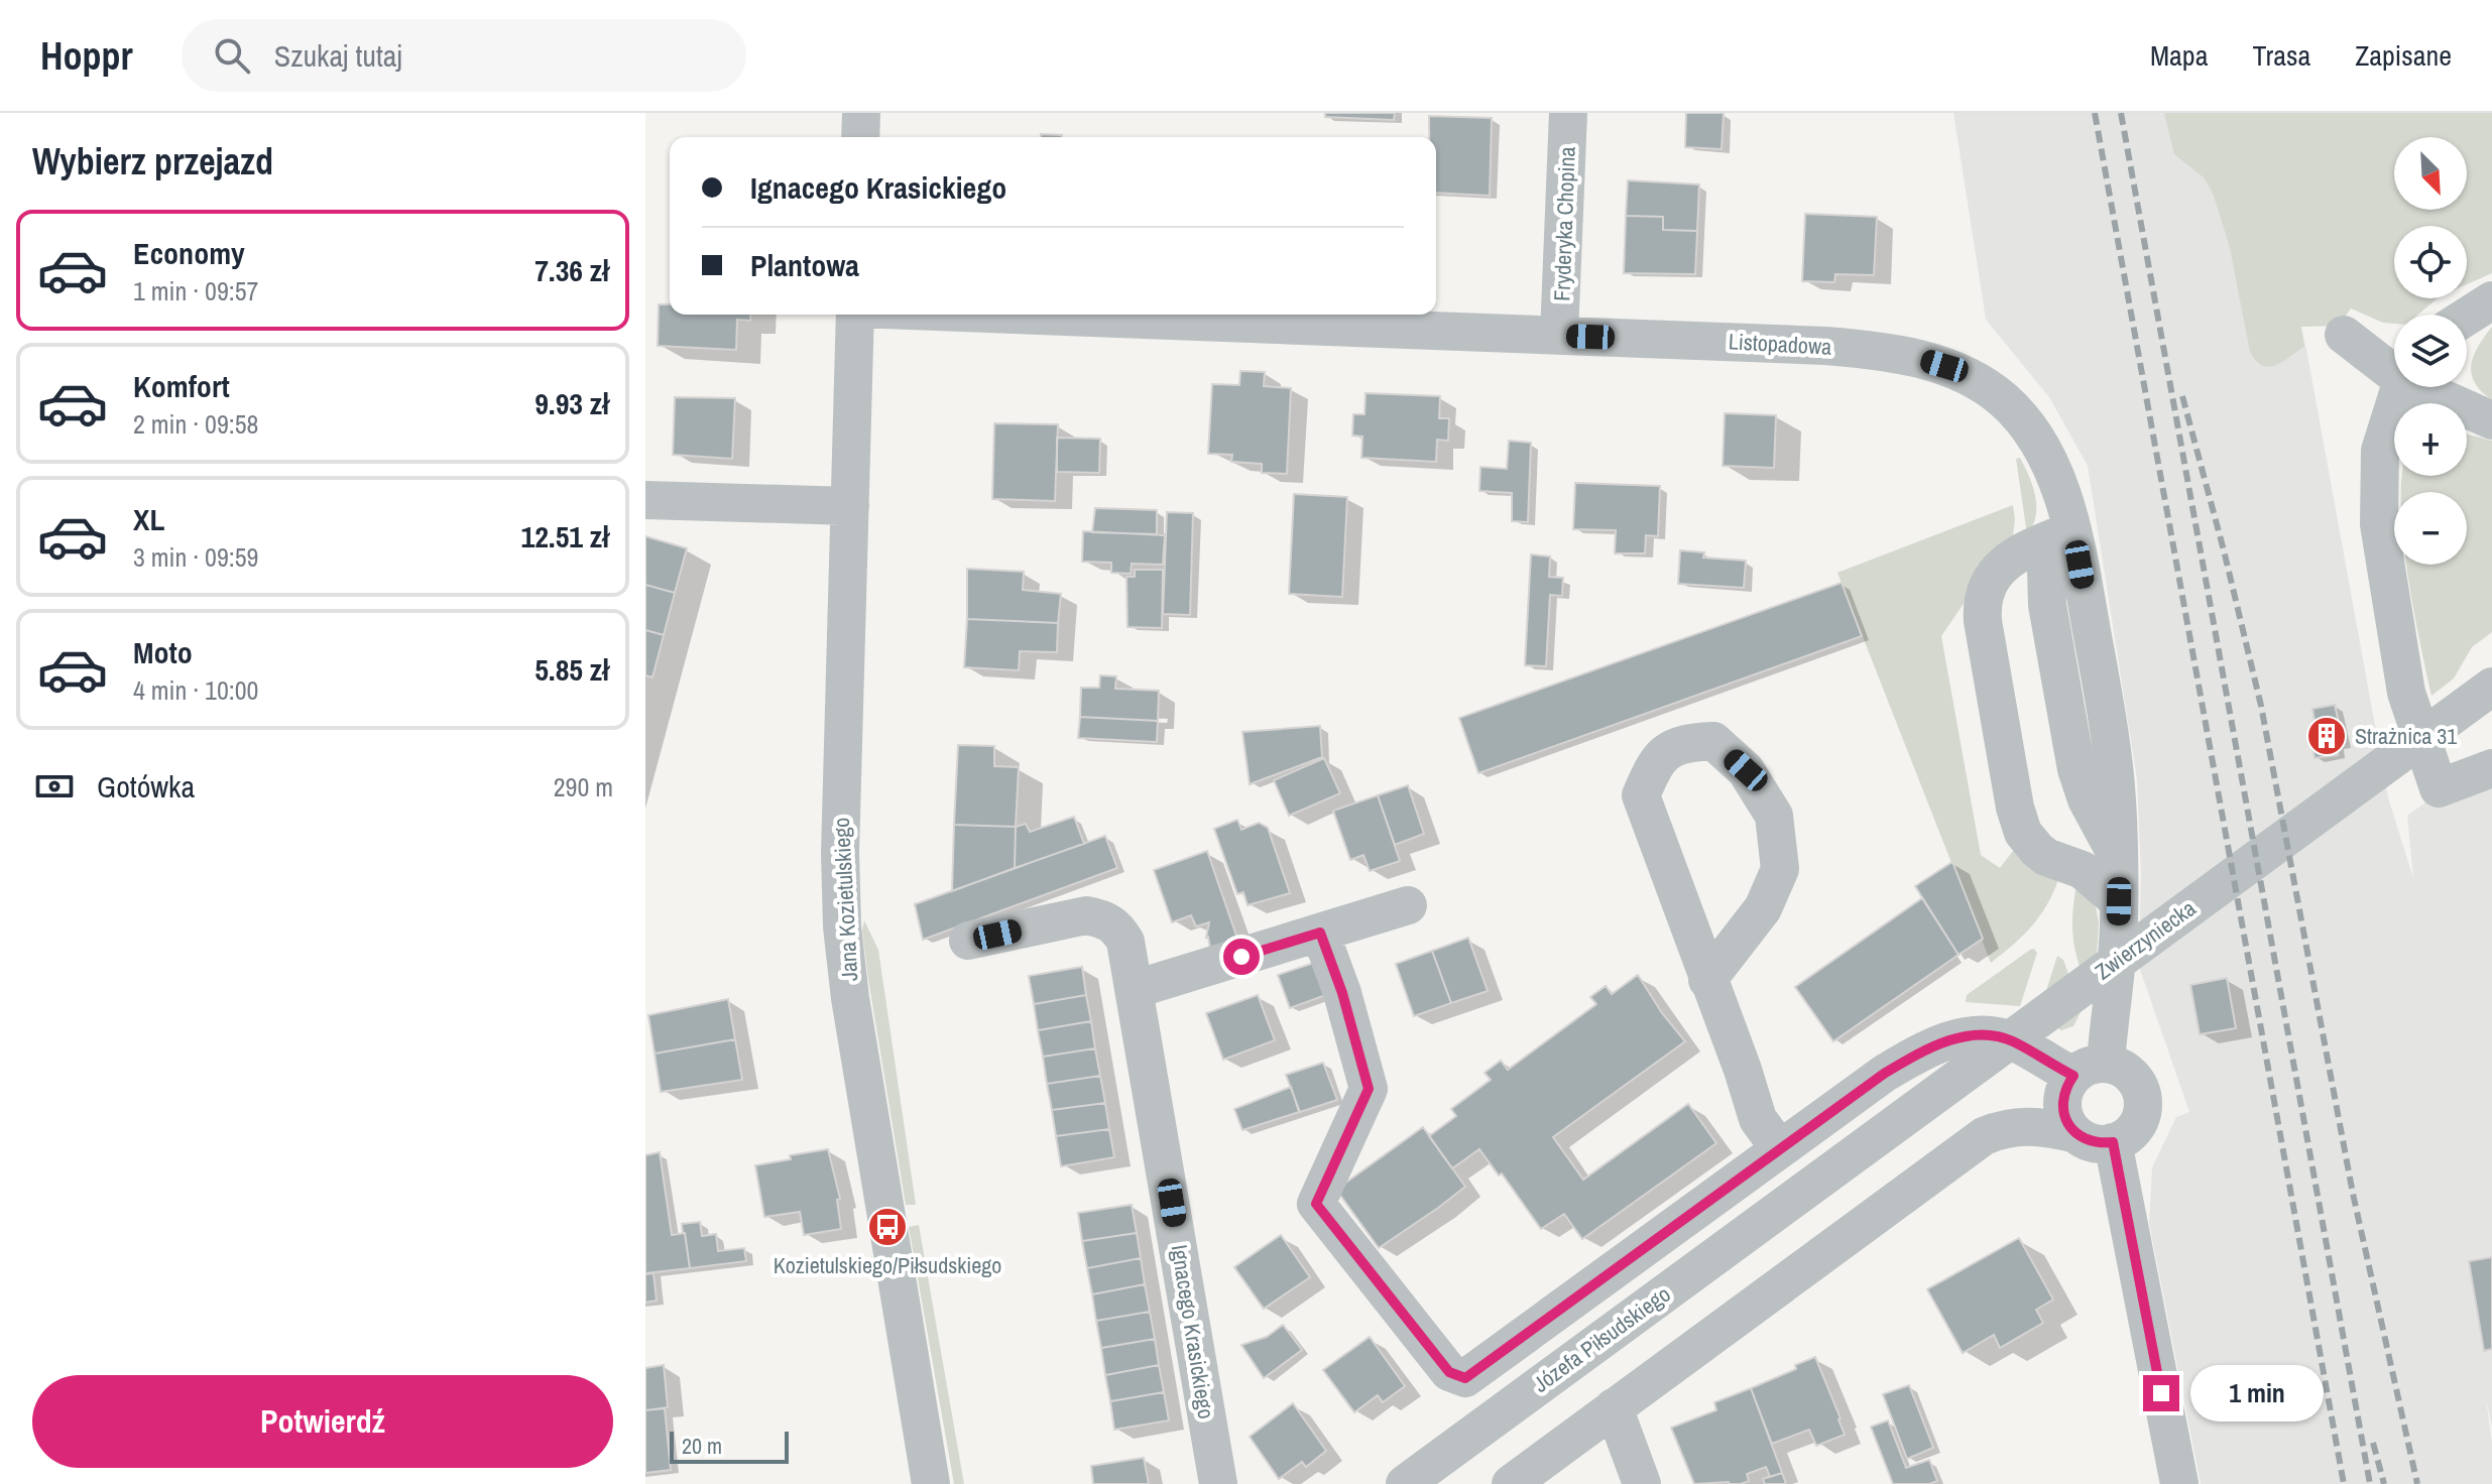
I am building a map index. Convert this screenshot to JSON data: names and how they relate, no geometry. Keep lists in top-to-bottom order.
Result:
{
  "streets": {
    "street": [
      "Fryderyka Chopina",
      "Listopadowa",
      "Jana Kozietulskiego",
      "Zwierzyniecka",
      "Ignacego Krasickiego",
      "Józefa Piłsudskiego"
    ]
  },
  "crossings": [
    ["Fryderyka Chopina", "Listopadowa"],
    ["Zwierzyniecka", "Józefa Piłsudskiego"]
  ],
  "places": {
    "building": ["Strażnica 31"],
    "bus stop": ["Kozietulskiego/Piłsudskiego"]
  },
  "scale_bar": "20 m",
  "north": "bottom right",
  "page": {
    "header": "Hoppr",
    "search": "Szukaj tutaj",
    "nav": ["Mapa", "Trasa", "Zapisane"],
    "heading": "Wybierz przejazd",
    "map_buttons": ["+", "−"],
    "banner": ["Ignacego Krasickiego", "Plantowa"],
    "list": [
      {
        "name": "Economy",
        "note": "1 min · 09:57",
        "value": "7.36 zł"
      },
      {
        "name": "Komfort",
        "note": "2 min · 09:58",
        "value": "9.93 zł"
      },
      {
        "name": "XL",
        "note": "3 min · 09:59",
        "value": "12.51 zł"
      },
      {
        "name": "Moto",
        "note": "4 min · 10:00",
        "value": "5.85 zł"
      }
    ],
    "pay": ["Gotówka", "290 m"],
    "buttons": "Potwierdź",
    "bubble": "1 min",
    "scale": "20 m"
  }
}
